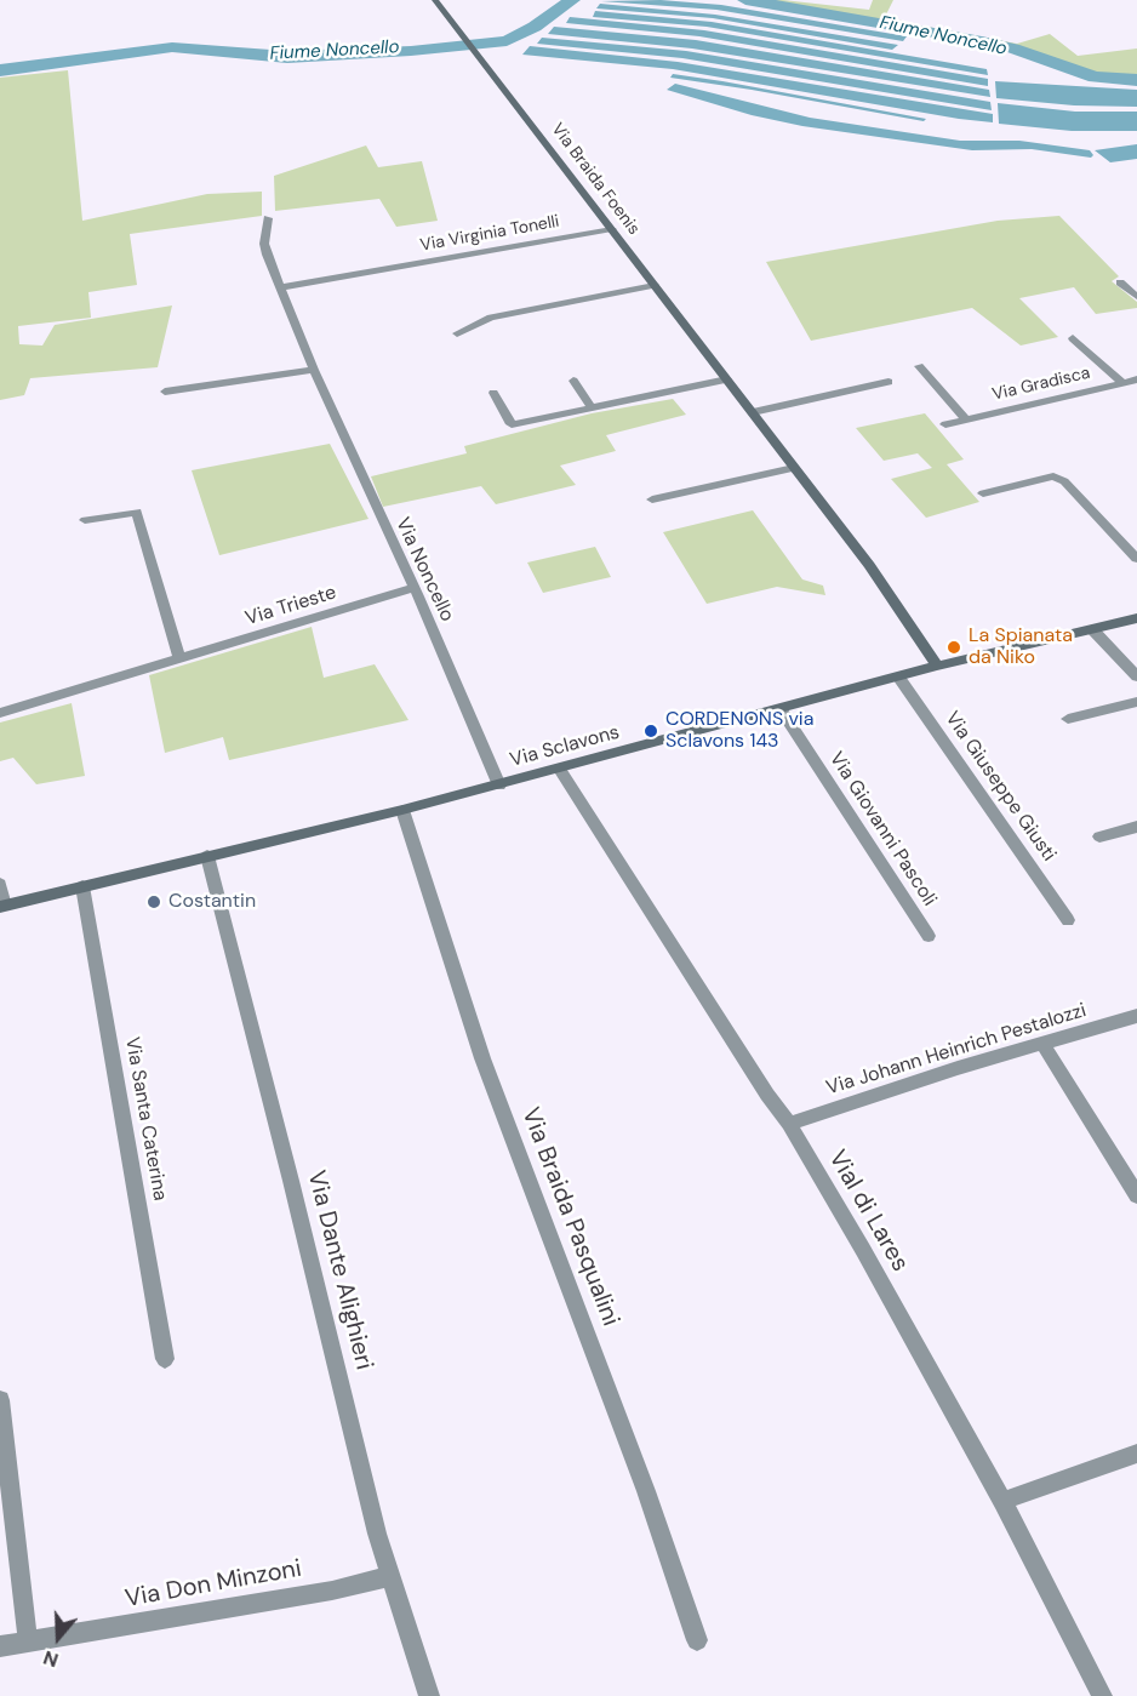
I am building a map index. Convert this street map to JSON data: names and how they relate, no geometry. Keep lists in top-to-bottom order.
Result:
{
  "streets": {
    "street": [
      "Via Braida Foenis",
      "Via Virginia Tonelli",
      "Via Gradisca",
      "Via Noncello",
      "Via Trieste",
      "Via Sclavons",
      "Via Giuseppe Giusti",
      "Via Giovanni Pascoli",
      "Via Johann Heinrich Pestalozzi",
      "Via Santa Caterina",
      "Vial di Lares",
      "Via Braida Pasqualini",
      "Via Dante Alighieri",
      "Via Don Minzoni"
    ]
  },
  "crossings": [
    ["Via Braida Foenis", "Via Virginia Tonelli"],
    ["Via Braida Foenis", "Via Sclavons"],
    ["Via Virginia Tonelli", "Via Noncello"],
    ["Via Noncello", "Via Trieste"],
    ["Via Noncello", "Via Sclavons"],
    ["Via Sclavons", "Via Giuseppe Giusti"],
    ["Via Sclavons", "Via Giovanni Pascoli"],
    ["Via Sclavons", "Via Santa Caterina"],
    ["Via Sclavons", "Vial di Lares"],
    ["Via Sclavons", "Via Braida Pasqualini"],
    ["Via Sclavons", "Via Dante Alighieri"],
    ["Via Johann Heinrich Pestalozzi", "Vial di Lares"],
    ["Via Dante Alighieri", "Via Don Minzoni"]
  ],
  "water": ["Fiume Noncello"],
  "places": ["La Spianata da Niko", "CORDENONS via Sclavons 143", "Costantin"],
  "north": "bottom"
}
